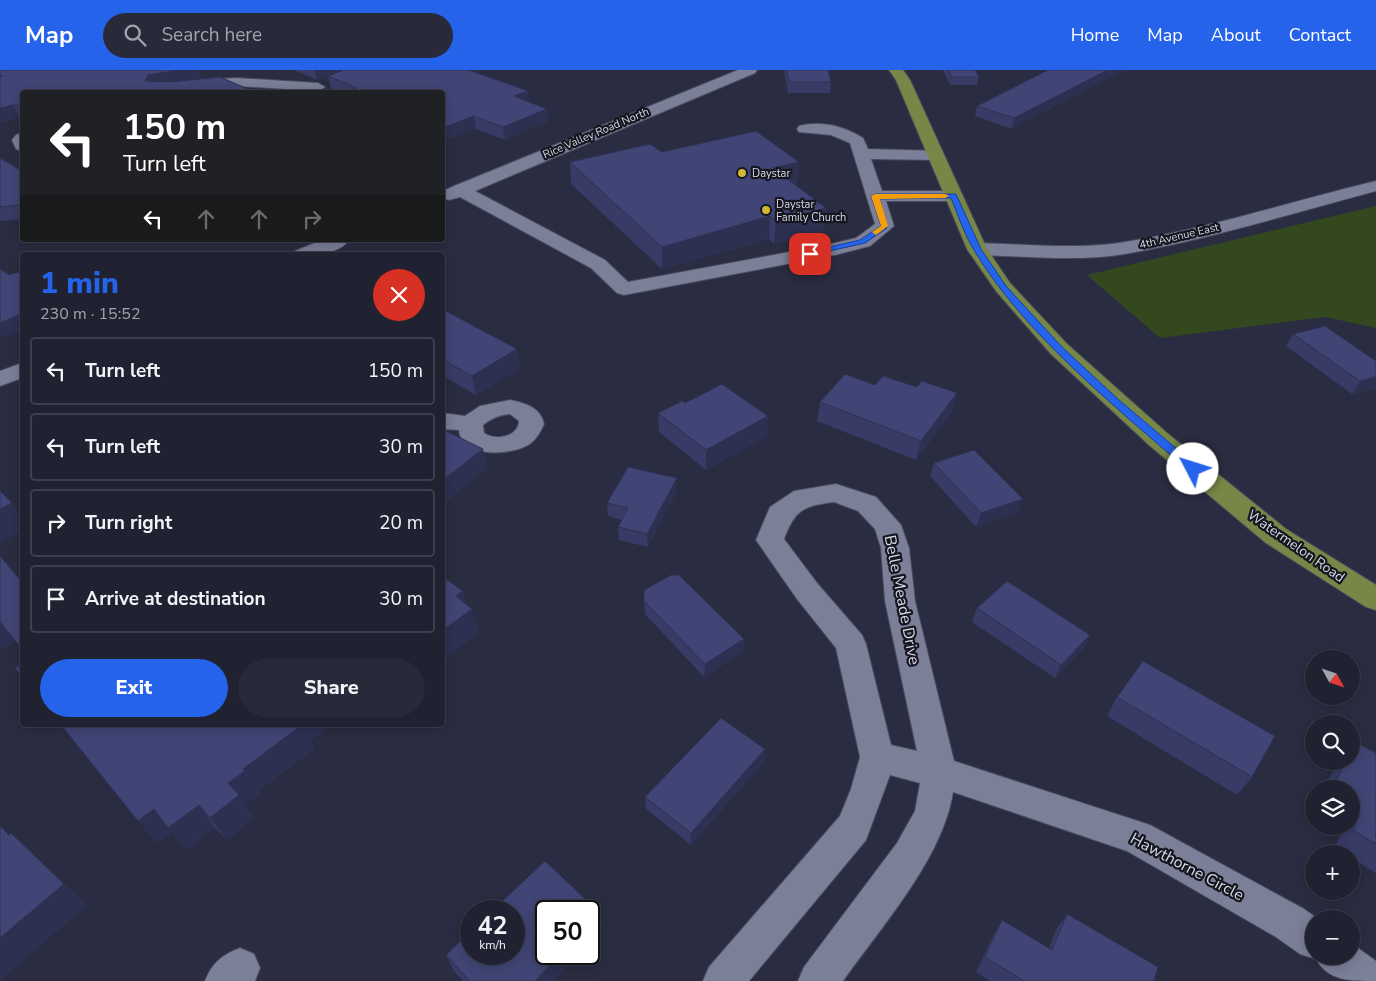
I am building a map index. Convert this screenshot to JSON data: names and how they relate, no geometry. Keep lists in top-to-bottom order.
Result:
{
  "streets": {
    "main road": ["Watermelon Road"],
    "street": [
      "Rice Valley Road North",
      "4th Avenue East",
      "Belle Meade Drive",
      "Hawthorne Circle"
    ]
  },
  "crossings": [
    ["4th Avenue East", "Watermelon Road"],
    ["Belle Meade Drive", "Hawthorne Circle"]
  ],
  "places": ["Daystar", "Daystar Family Church"],
  "north": "bottom right",
  "page": {
    "header": "Map",
    "search": "Search here",
    "nav": [
      "Home",
      "Map",
      "About",
      "Contact"
    ],
    "turn": ["150 m", "Turn left"],
    "heading": ["1 min", "230 m · 15:52"],
    "list": [
      {
        "name": "Turn left",
        "value": "150 m"
      },
      {
        "name": "Turn left",
        "value": "30 m"
      },
      {
        "name": "Turn right",
        "value": "20 m"
      },
      {
        "name": "Arrive at destination",
        "value": "30 m"
      }
    ],
    "buttons": ["Exit", "Share"],
    "map_buttons": ["+", "−"],
    "speed": "42 km/h",
    "limit": "50"
  }
}
